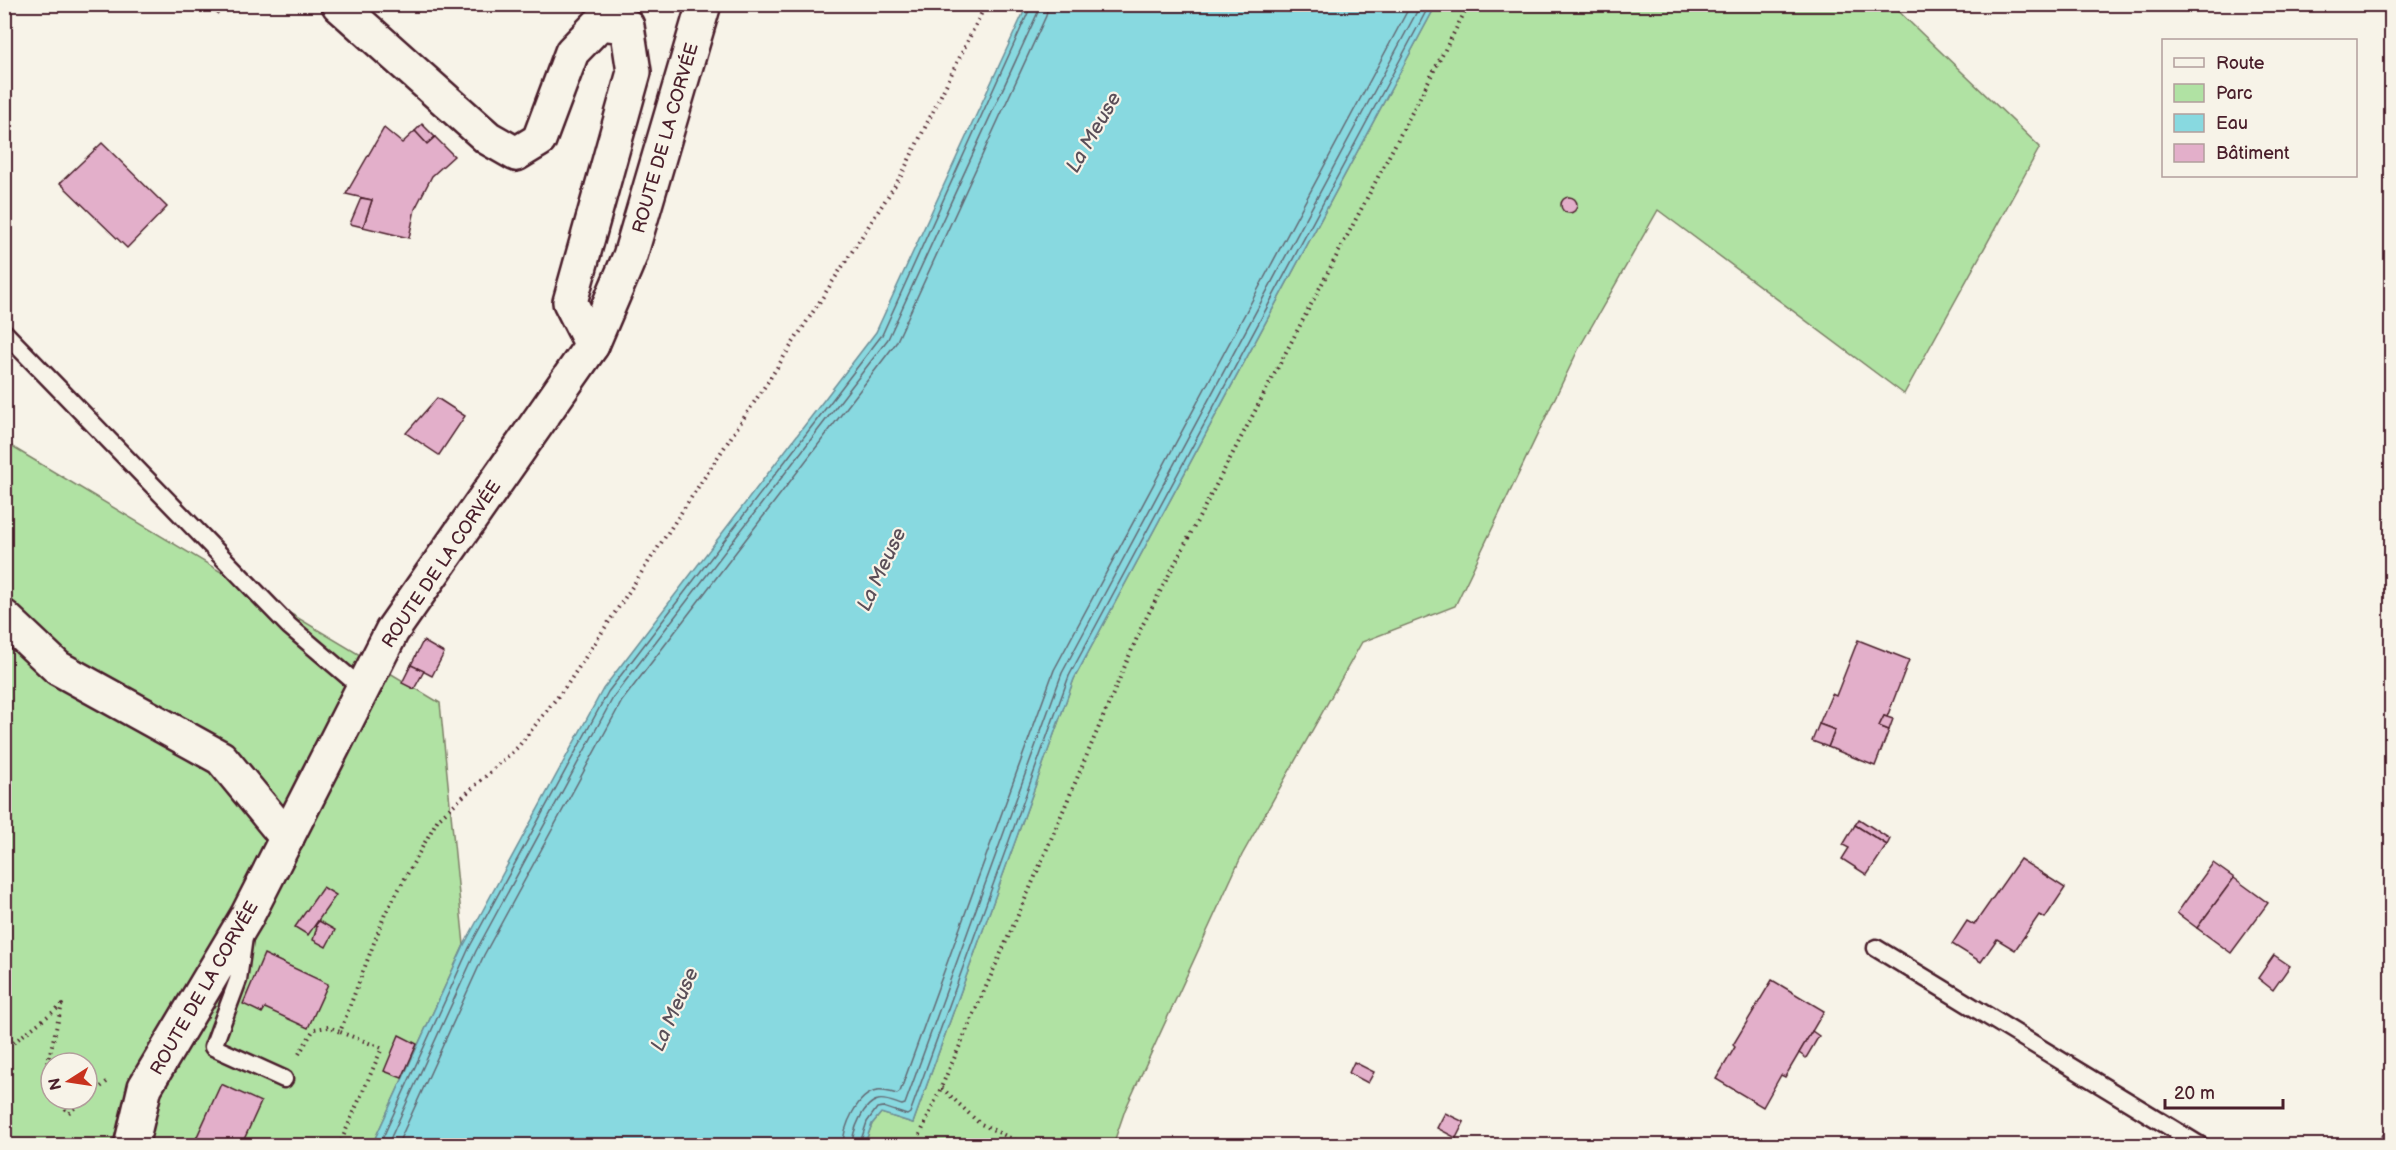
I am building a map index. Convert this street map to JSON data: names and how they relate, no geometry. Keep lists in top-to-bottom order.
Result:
{
  "streets": {
    "street": ["ROUTE DE LA CORVÉE"]
  },
  "water": ["La Meuse"],
  "legend": [
    "Route",
    "Parc",
    "Eau",
    "Bâtiment"
  ],
  "scale_bar": "20 m",
  "north": "left"
}
